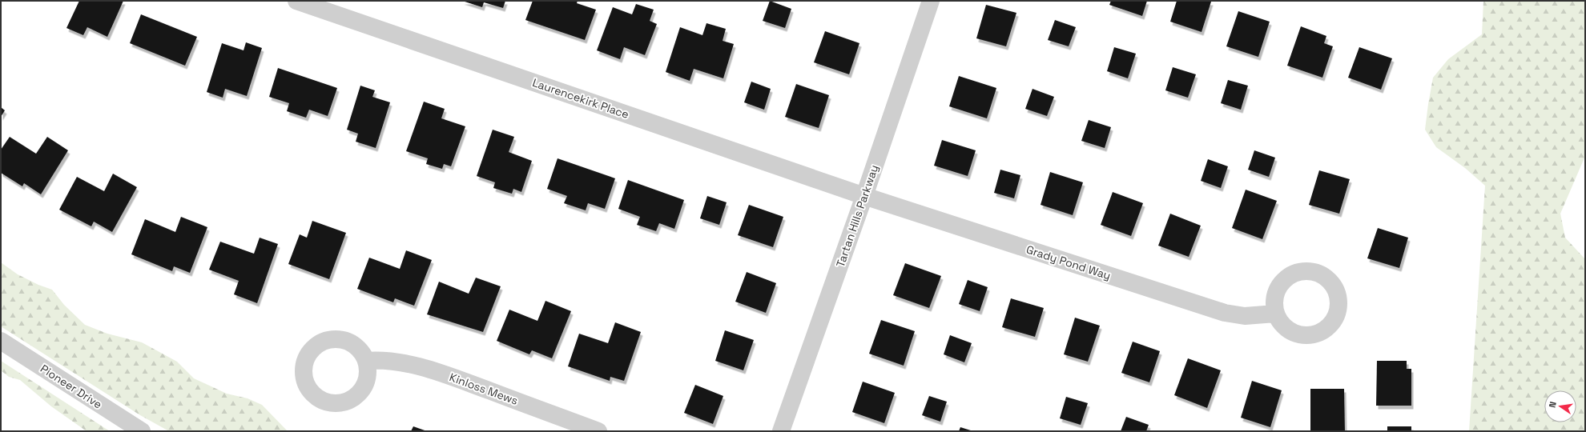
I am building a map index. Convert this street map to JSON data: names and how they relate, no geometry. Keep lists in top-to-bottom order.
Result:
{
  "streets": {
    "street": [
      "Laurencekirk Place",
      "Tartan Hills Parkway",
      "Grady Pond Way",
      "Pioneer Drive",
      "Kinloss Mews"
    ]
  },
  "crossings": [
    ["Laurencekirk Place", "Tartan Hills Parkway"],
    ["Laurencekirk Place", "Grady Pond Way"],
    ["Tartan Hills Parkway", "Grady Pond Way"]
  ],
  "north": "left"
}
